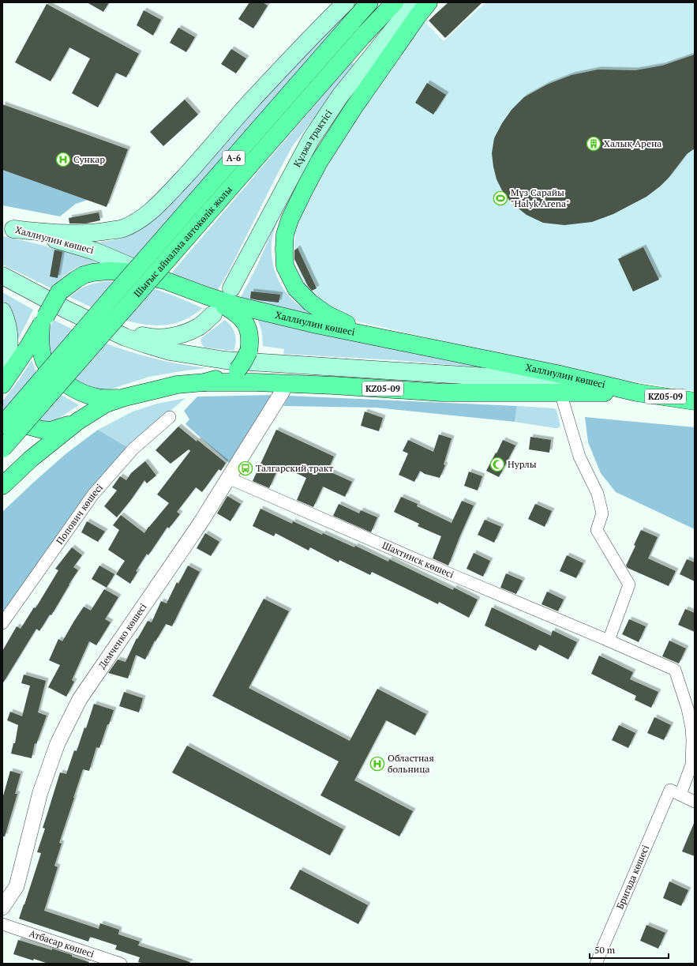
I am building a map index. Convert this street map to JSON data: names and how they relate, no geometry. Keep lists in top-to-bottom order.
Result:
{
  "streets": {
    "main road": [
      "Құлжа трактісі",
      "A-6",
      "Халлиулин көшесі",
      "Шығыс айналма автокөлік жолы",
      "KZ05-09"
    ],
    "street": [
      "Попович көшесі",
      "Шахтинск көшесі",
      "Демченко көшесі",
      "Бригада көшесі",
      "Атбасар көшесі"
    ]
  },
  "crossings": [
    ["Халлиулин көшесі", "KZ05-09"],
    ["Халлиулин көшесі", "Демченко көшесі"],
    ["Шахтинск көшесі", "Демченко көшесі"],
    ["Шахтинск көшесі", "Бригада көшесі"]
  ],
  "places": {
    "building": ["Халық Арена"],
    "hospital": ["Сункар", "Областная больница"],
    "sports": ["Мұз Сарайы \"Halyk Arena\""],
    "mosque": ["Нурлы"],
    "bus stop": ["Талгарский тракт"]
  },
  "scale_bar": "50 m"
}
